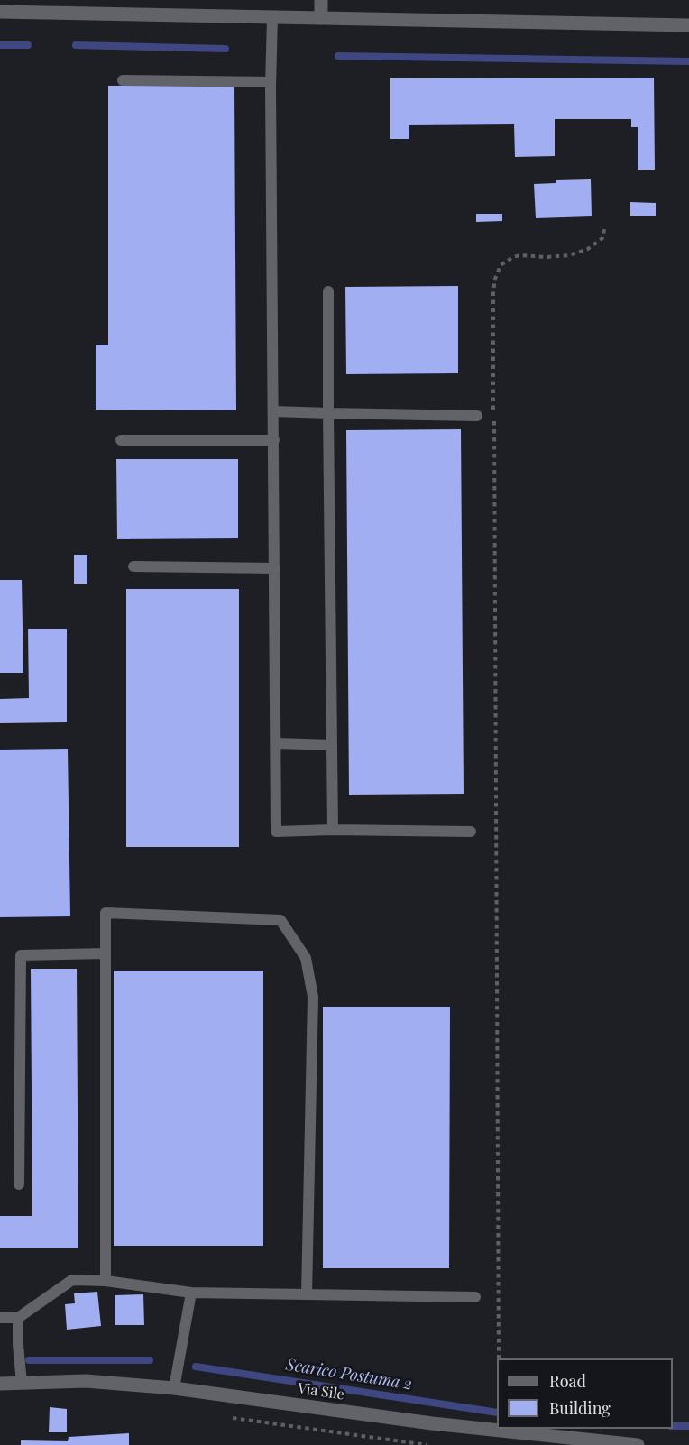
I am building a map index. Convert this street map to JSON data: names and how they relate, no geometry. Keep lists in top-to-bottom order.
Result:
{
  "streets": {
    "street": ["Via Sile"]
  },
  "water": ["Scarico Postuma 2"],
  "legend": ["Road", "Building"]
}
